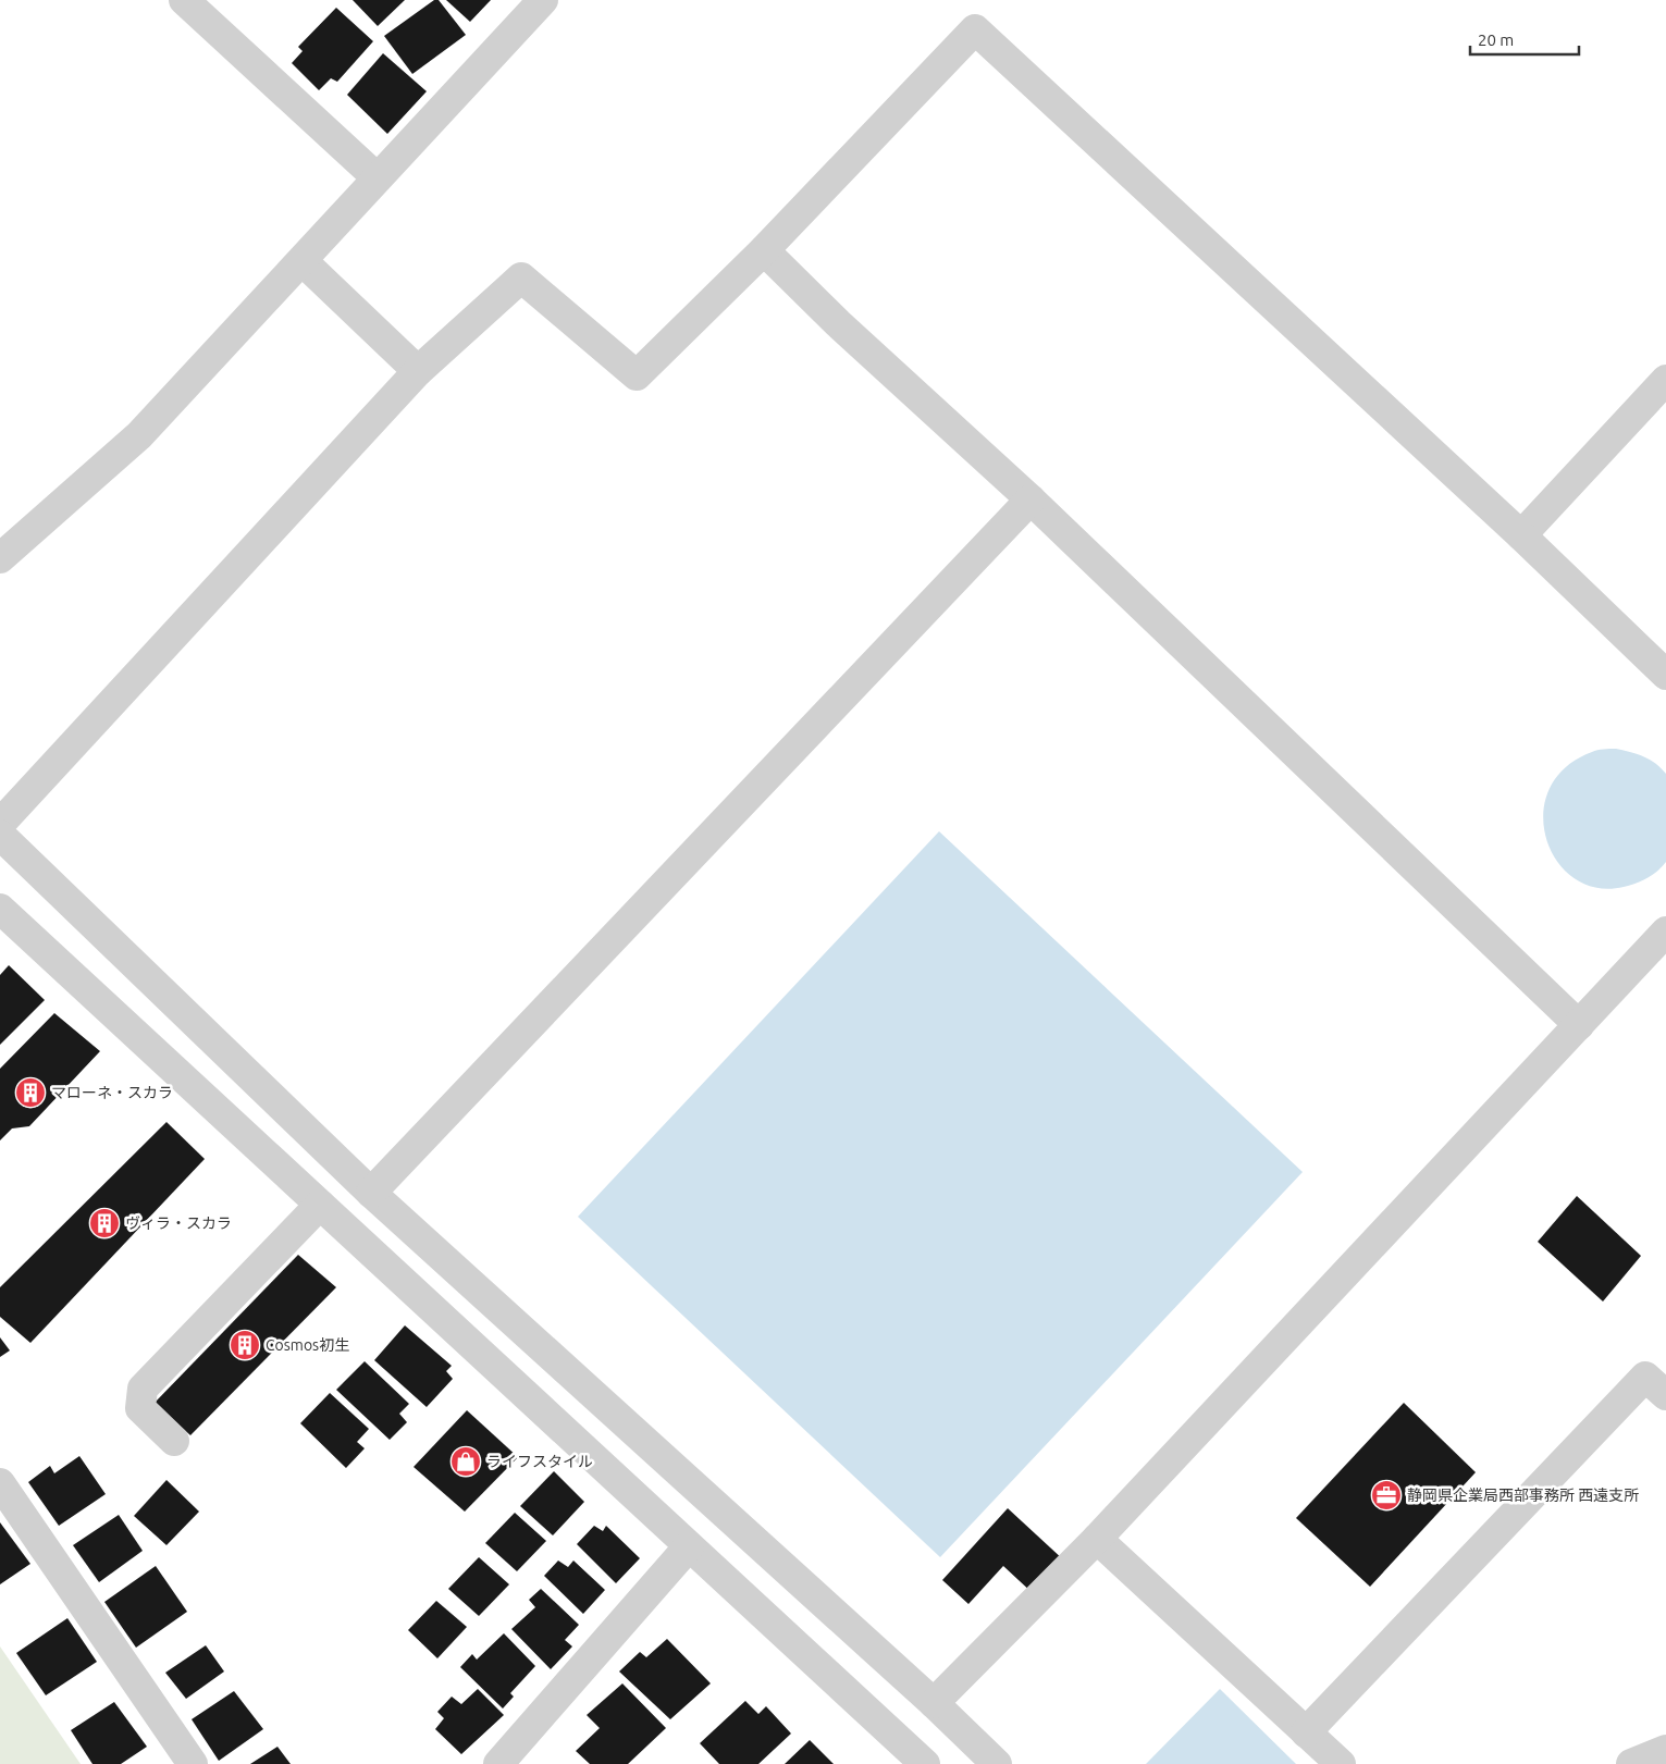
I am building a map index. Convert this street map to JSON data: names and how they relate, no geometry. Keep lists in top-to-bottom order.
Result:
{
  "places": {
    "building": ["マローネ・スカラ", "ヴィラ・スカラ", "Cosmos初生"],
    "shop": ["ライフスタイル"],
    "office": ["静岡県企業局西部事務所 西遠支所"]
  },
  "scale_bar": "20 m"
}
